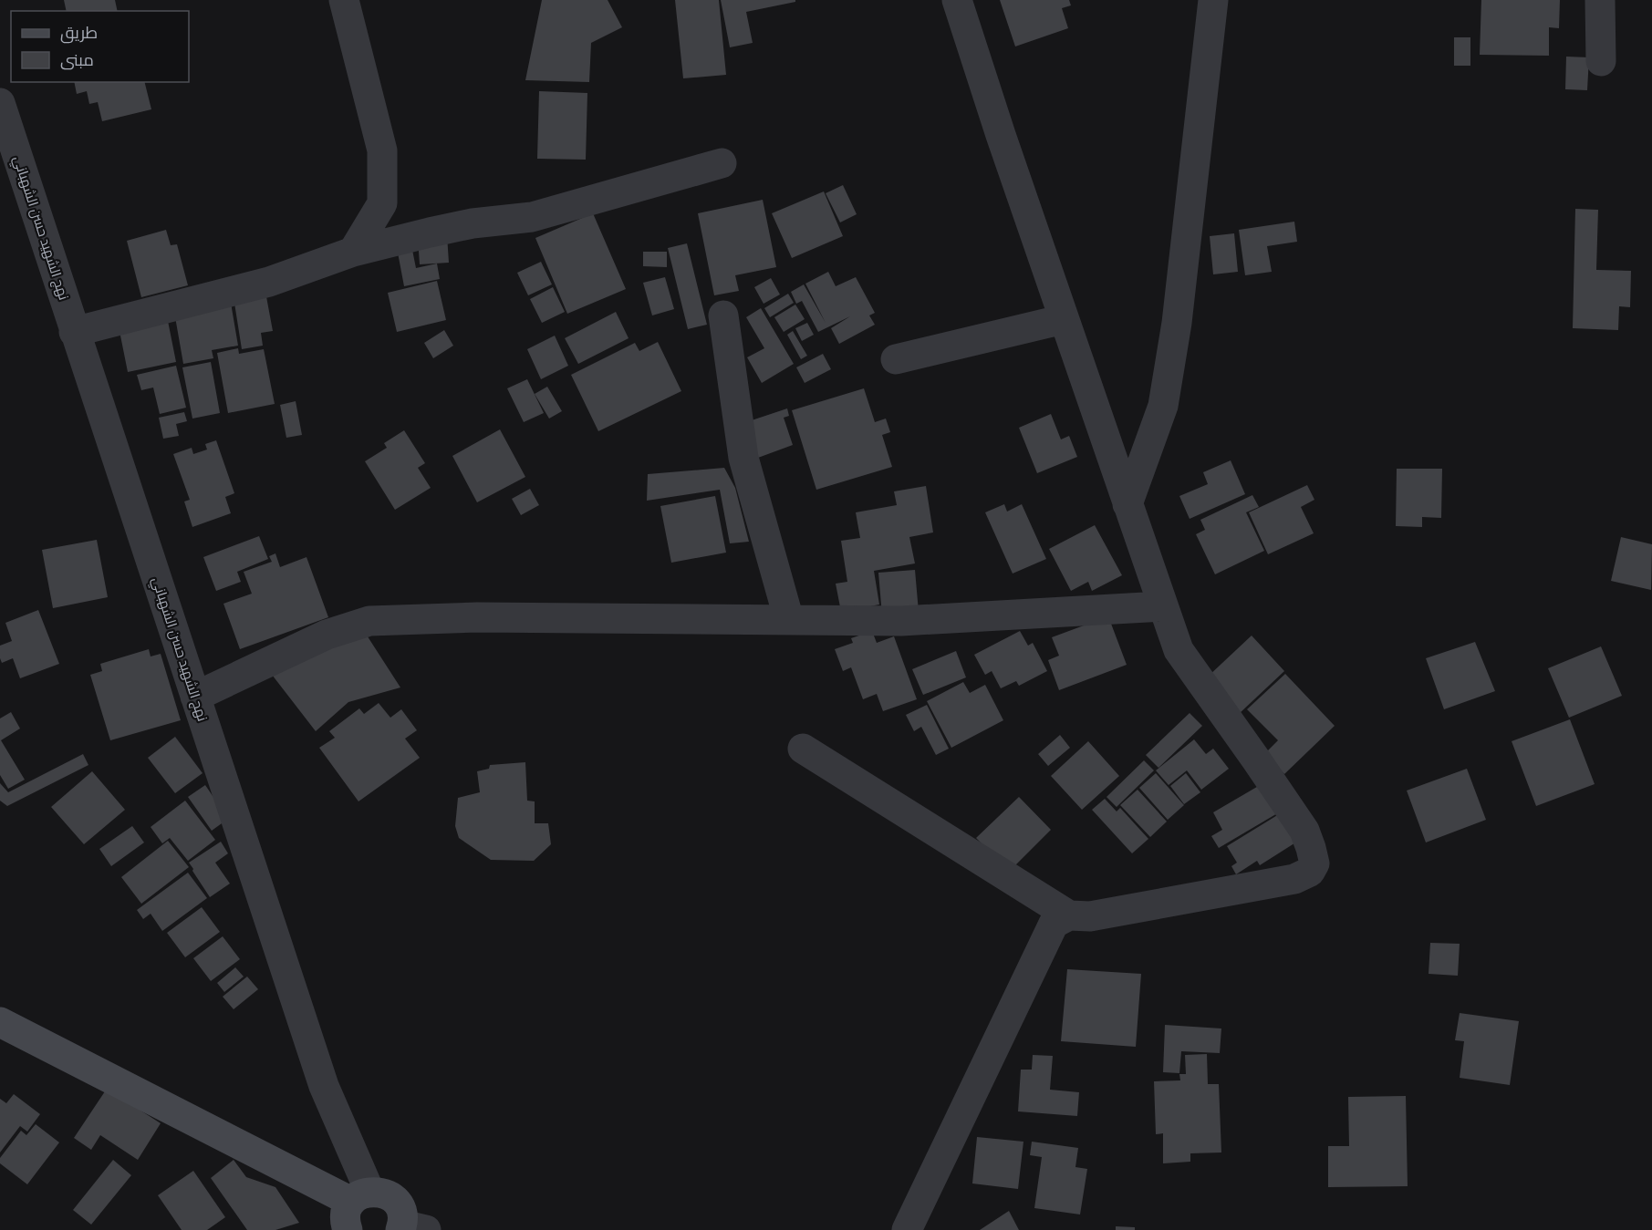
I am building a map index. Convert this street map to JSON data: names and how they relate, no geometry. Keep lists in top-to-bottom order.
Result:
{
  "streets": {
    "street": ["نهج الشهيد حسن الشهباني"]
  },
  "legend": ["طريق", "مبنى"]
}
